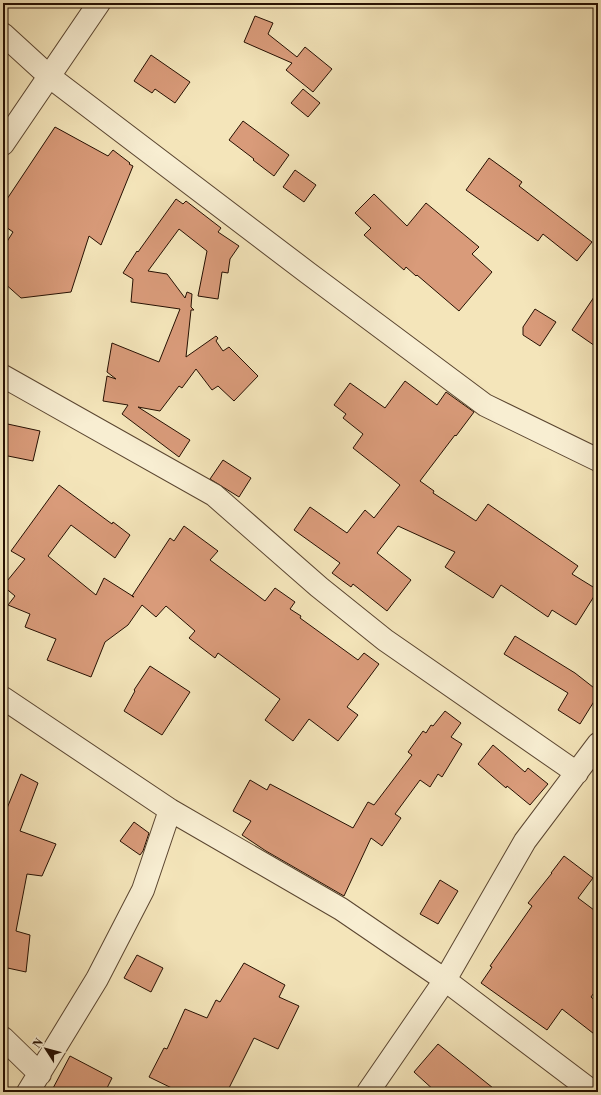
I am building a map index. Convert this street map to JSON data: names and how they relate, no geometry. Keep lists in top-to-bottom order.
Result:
{
  "north": "top left"
}
